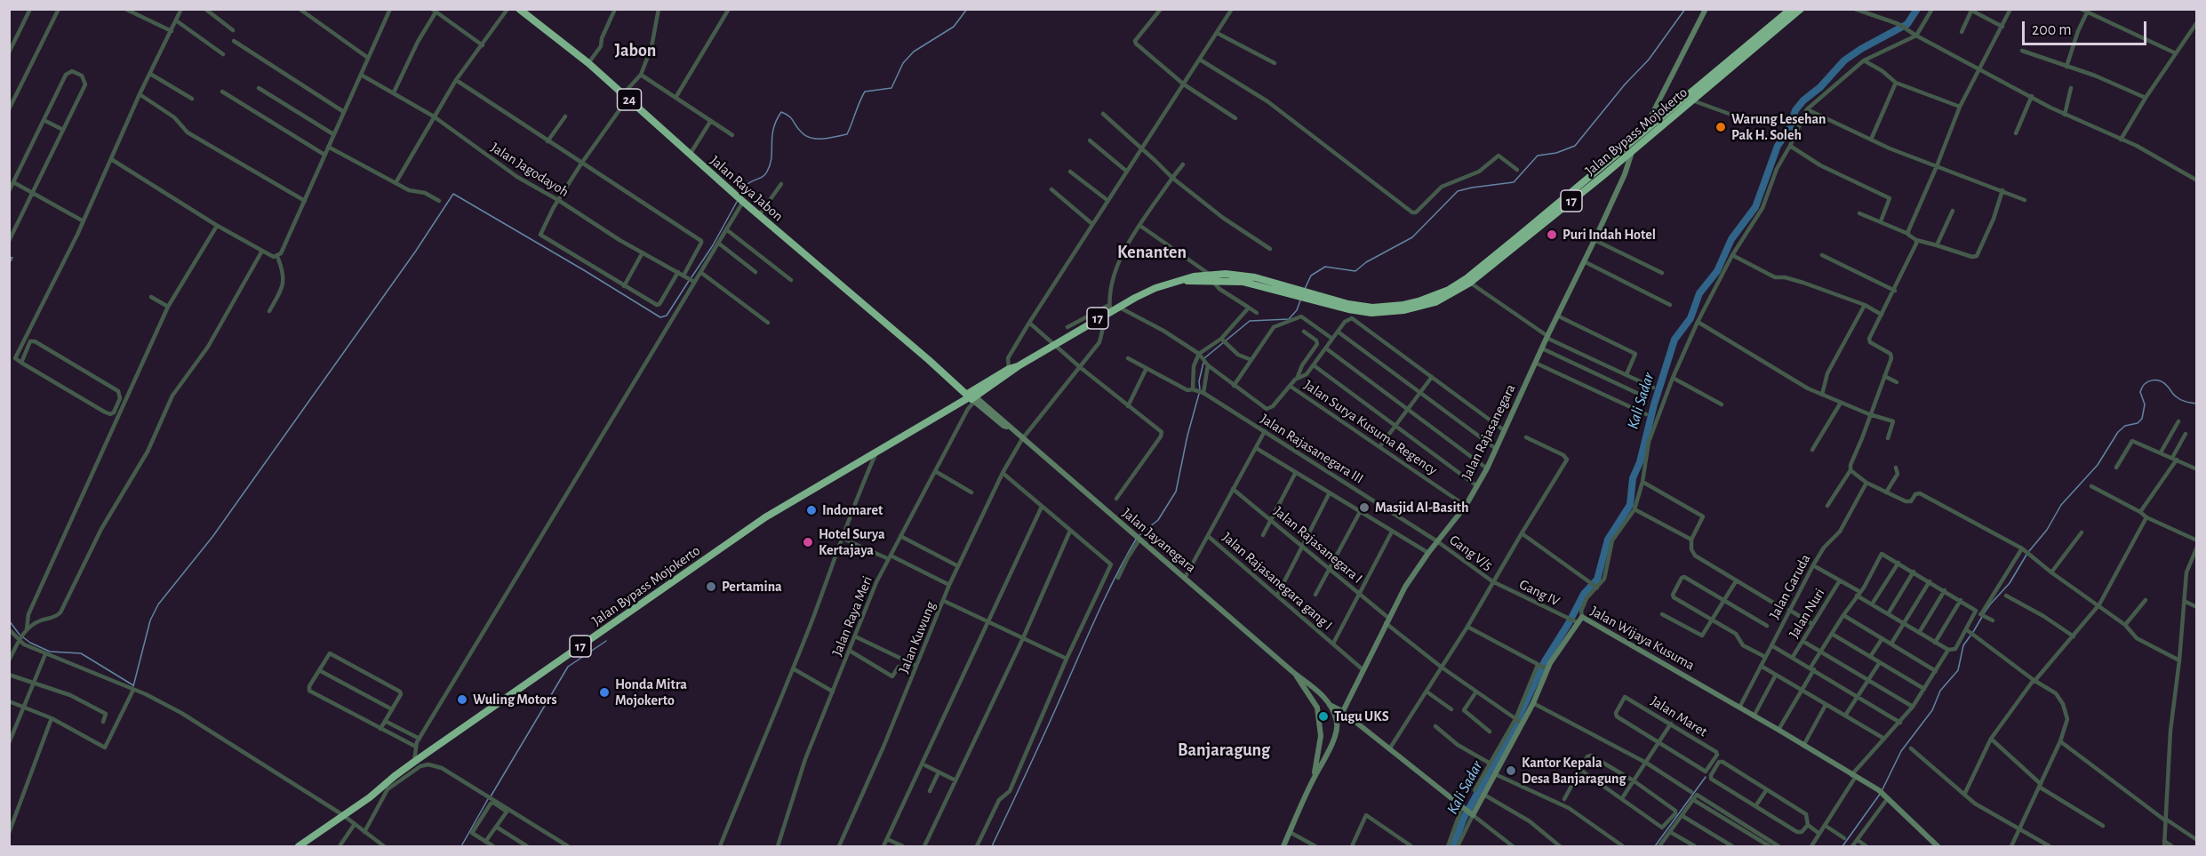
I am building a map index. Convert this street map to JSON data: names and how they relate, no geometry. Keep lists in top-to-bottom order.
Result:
{
  "streets": {
    "highway": [
      "24",
      "Jalan Bypass Mojokerto",
      "Jalan Raya Jabon",
      "17"
    ],
    "street": [
      "Jalan Jagodayoh",
      "Jalan Surya Kusuma Regency",
      "Jalan Rajasanegara",
      "Jalan Rajasanegara III",
      "Jalan Jayanegara",
      "Jalan Rajasanegara I",
      "Gang V/5",
      "Jalan Rajasanegara gang I",
      "Jalan Garuda",
      "Gang IV",
      "Jalan Nuri",
      "Jalan Raya Meri",
      "Jalan Kuwung",
      "Jalan Wijaya Kusuma",
      "Jalan Maret"
    ]
  },
  "crossings": [
    ["Jalan Bypass Mojokerto", "Jalan Raya Jabon"],
    ["Jalan Bypass Mojokerto", "Jalan Rajasanegara"],
    ["Jalan Bypass Mojokerto", "Jalan Jayanegara"],
    ["Jalan Bypass Mojokerto", "Jalan Raya Meri"],
    ["Jalan Bypass Mojokerto", "Jalan Kuwung"],
    ["Jalan Raya Jabon", "Jalan Jayanegara"],
    ["Jalan Raya Jabon", "Jalan Raya Meri"],
    ["Jalan Surya Kusuma Regency", "Jalan Rajasanegara"],
    ["Jalan Rajasanegara", "Jalan Rajasanegara III"],
    ["Jalan Rajasanegara", "Jalan Jayanegara"],
    ["Jalan Rajasanegara", "Jalan Rajasanegara I"],
    ["Jalan Rajasanegara", "Gang V/5"],
    ["Jalan Rajasanegara", "Jalan Rajasanegara gang I"],
    ["Jalan Rajasanegara III", "Gang V/5"],
    ["Jalan Jayanegara", "Jalan Raya Meri"],
    ["Jalan Jayanegara", "Jalan Kuwung"],
    ["Jalan Rajasanegara I", "Jalan Wijaya Kusuma"],
    ["Gang V/5", "Gang IV"],
    ["Jalan Garuda", "Jalan Wijaya Kusuma"],
    ["Gang IV", "Jalan Wijaya Kusuma"]
  ],
  "districts": ["Jabon", "Kenanten", "Banjaragung"],
  "water": ["Kali Sadar"],
  "places": [
    "Warung Lesehan Pak H. Soleh",
    "Puri Indah Hotel",
    "Masjid Al-Basith",
    "Indomaret",
    "Hotel Surya Kertajaya",
    "Pertamina",
    "Honda Mitra Mojokerto",
    "Wuling Motors",
    "Tugu UKS",
    "Kantor Kepala Desa Banjaragung"
  ],
  "scale_bar": "200 m"
}
